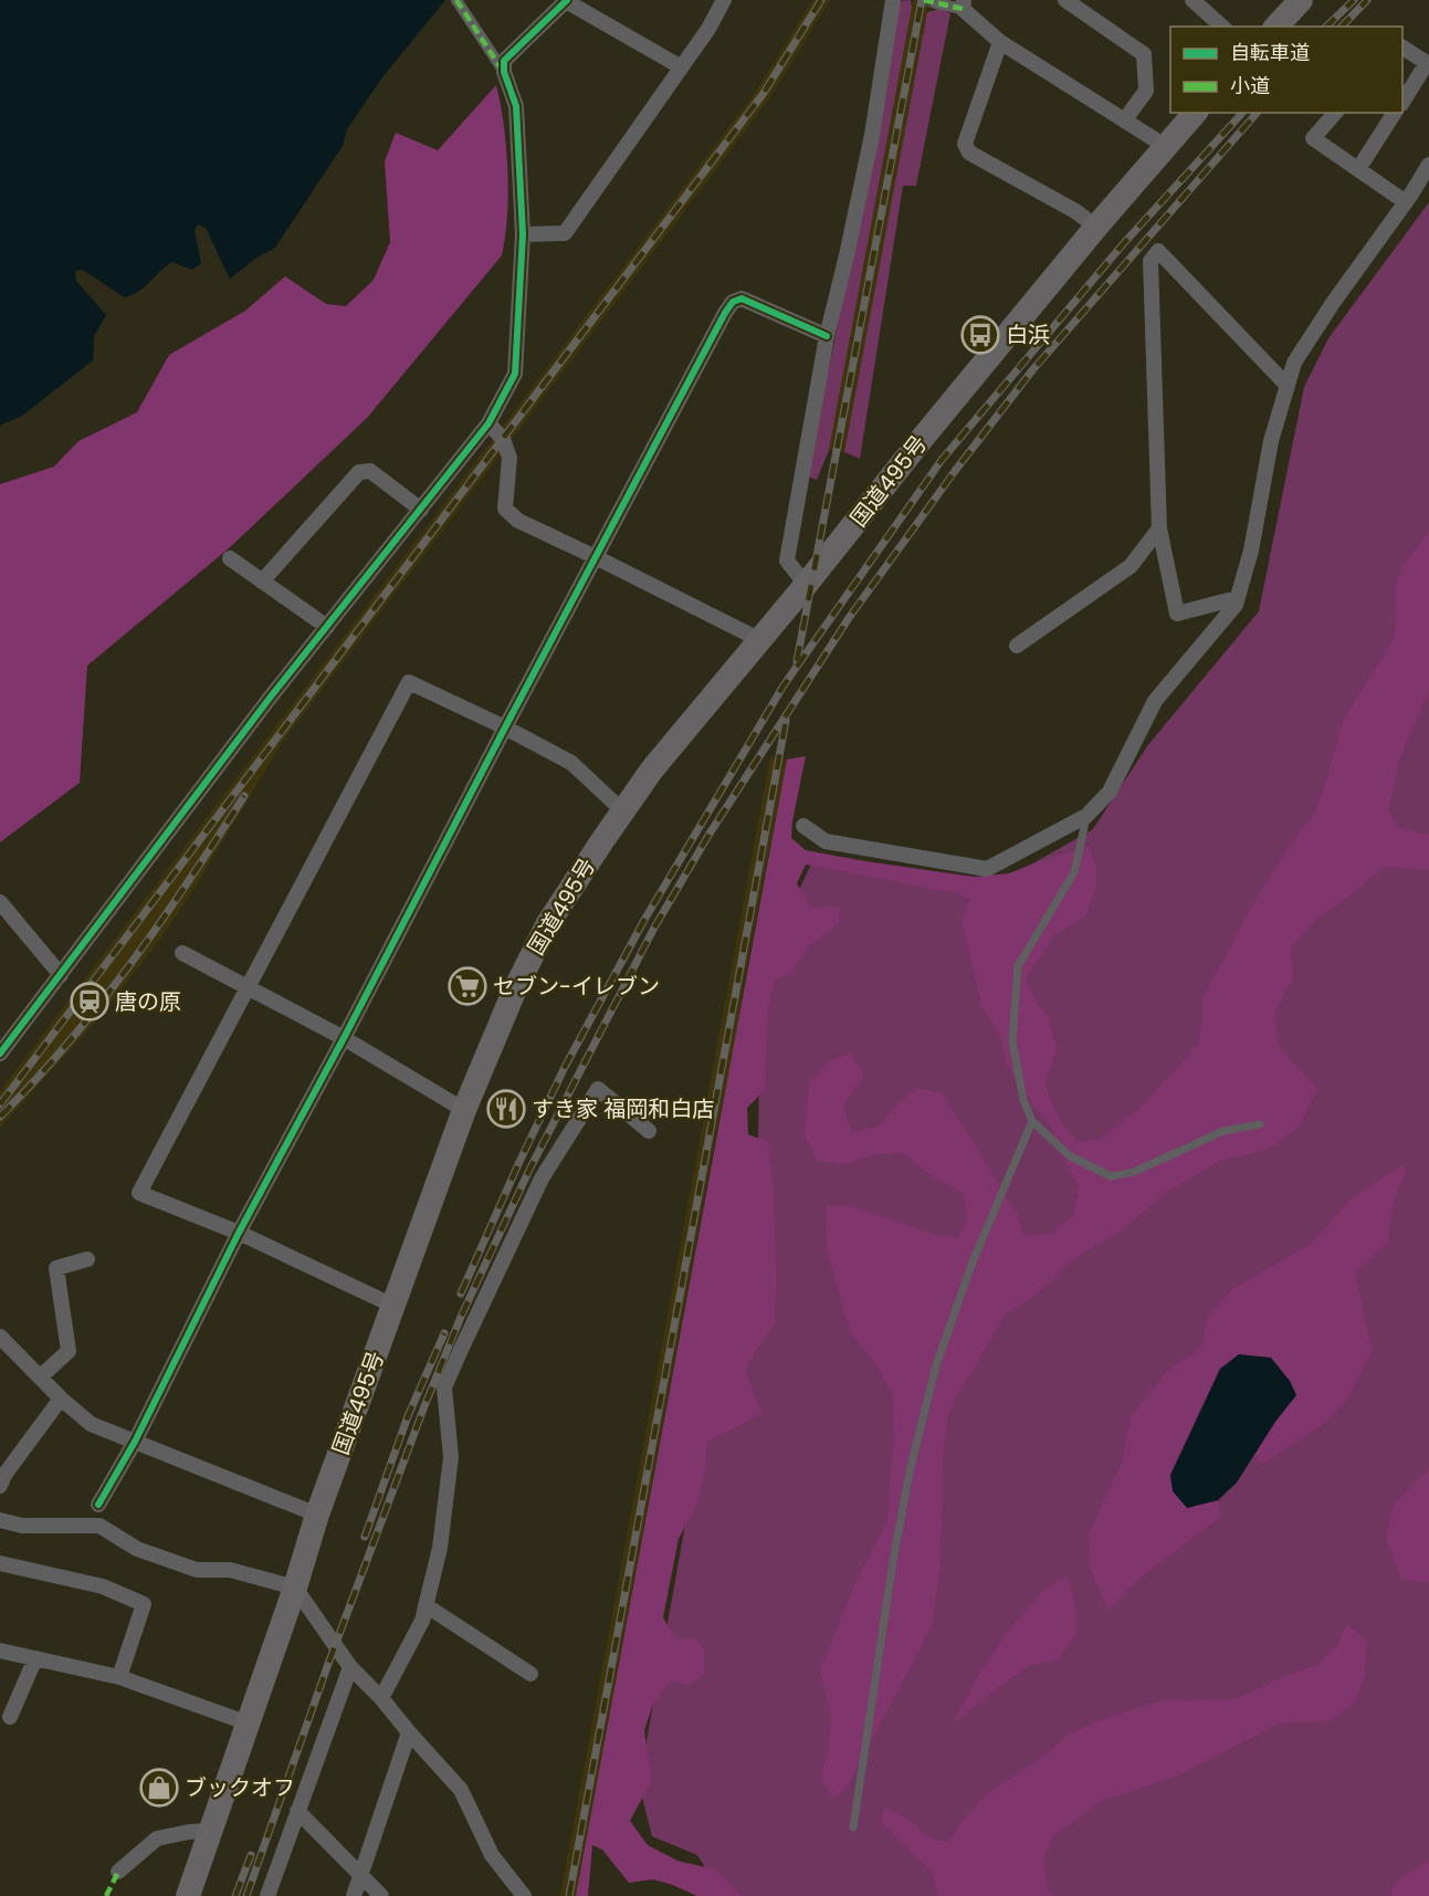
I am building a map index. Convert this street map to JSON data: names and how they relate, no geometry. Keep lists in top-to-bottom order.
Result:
{
  "streets": {
    "highway": ["国道495号"]
  },
  "places": {
    "bus stop": ["白浜"],
    "supermarket": ["セブン-イレブン"],
    "station": ["唐の原"],
    "restaurant": ["すき家 福岡和白店"],
    "shop": ["ブックオフ"]
  },
  "legend": ["自転車道", "小道"]
}
